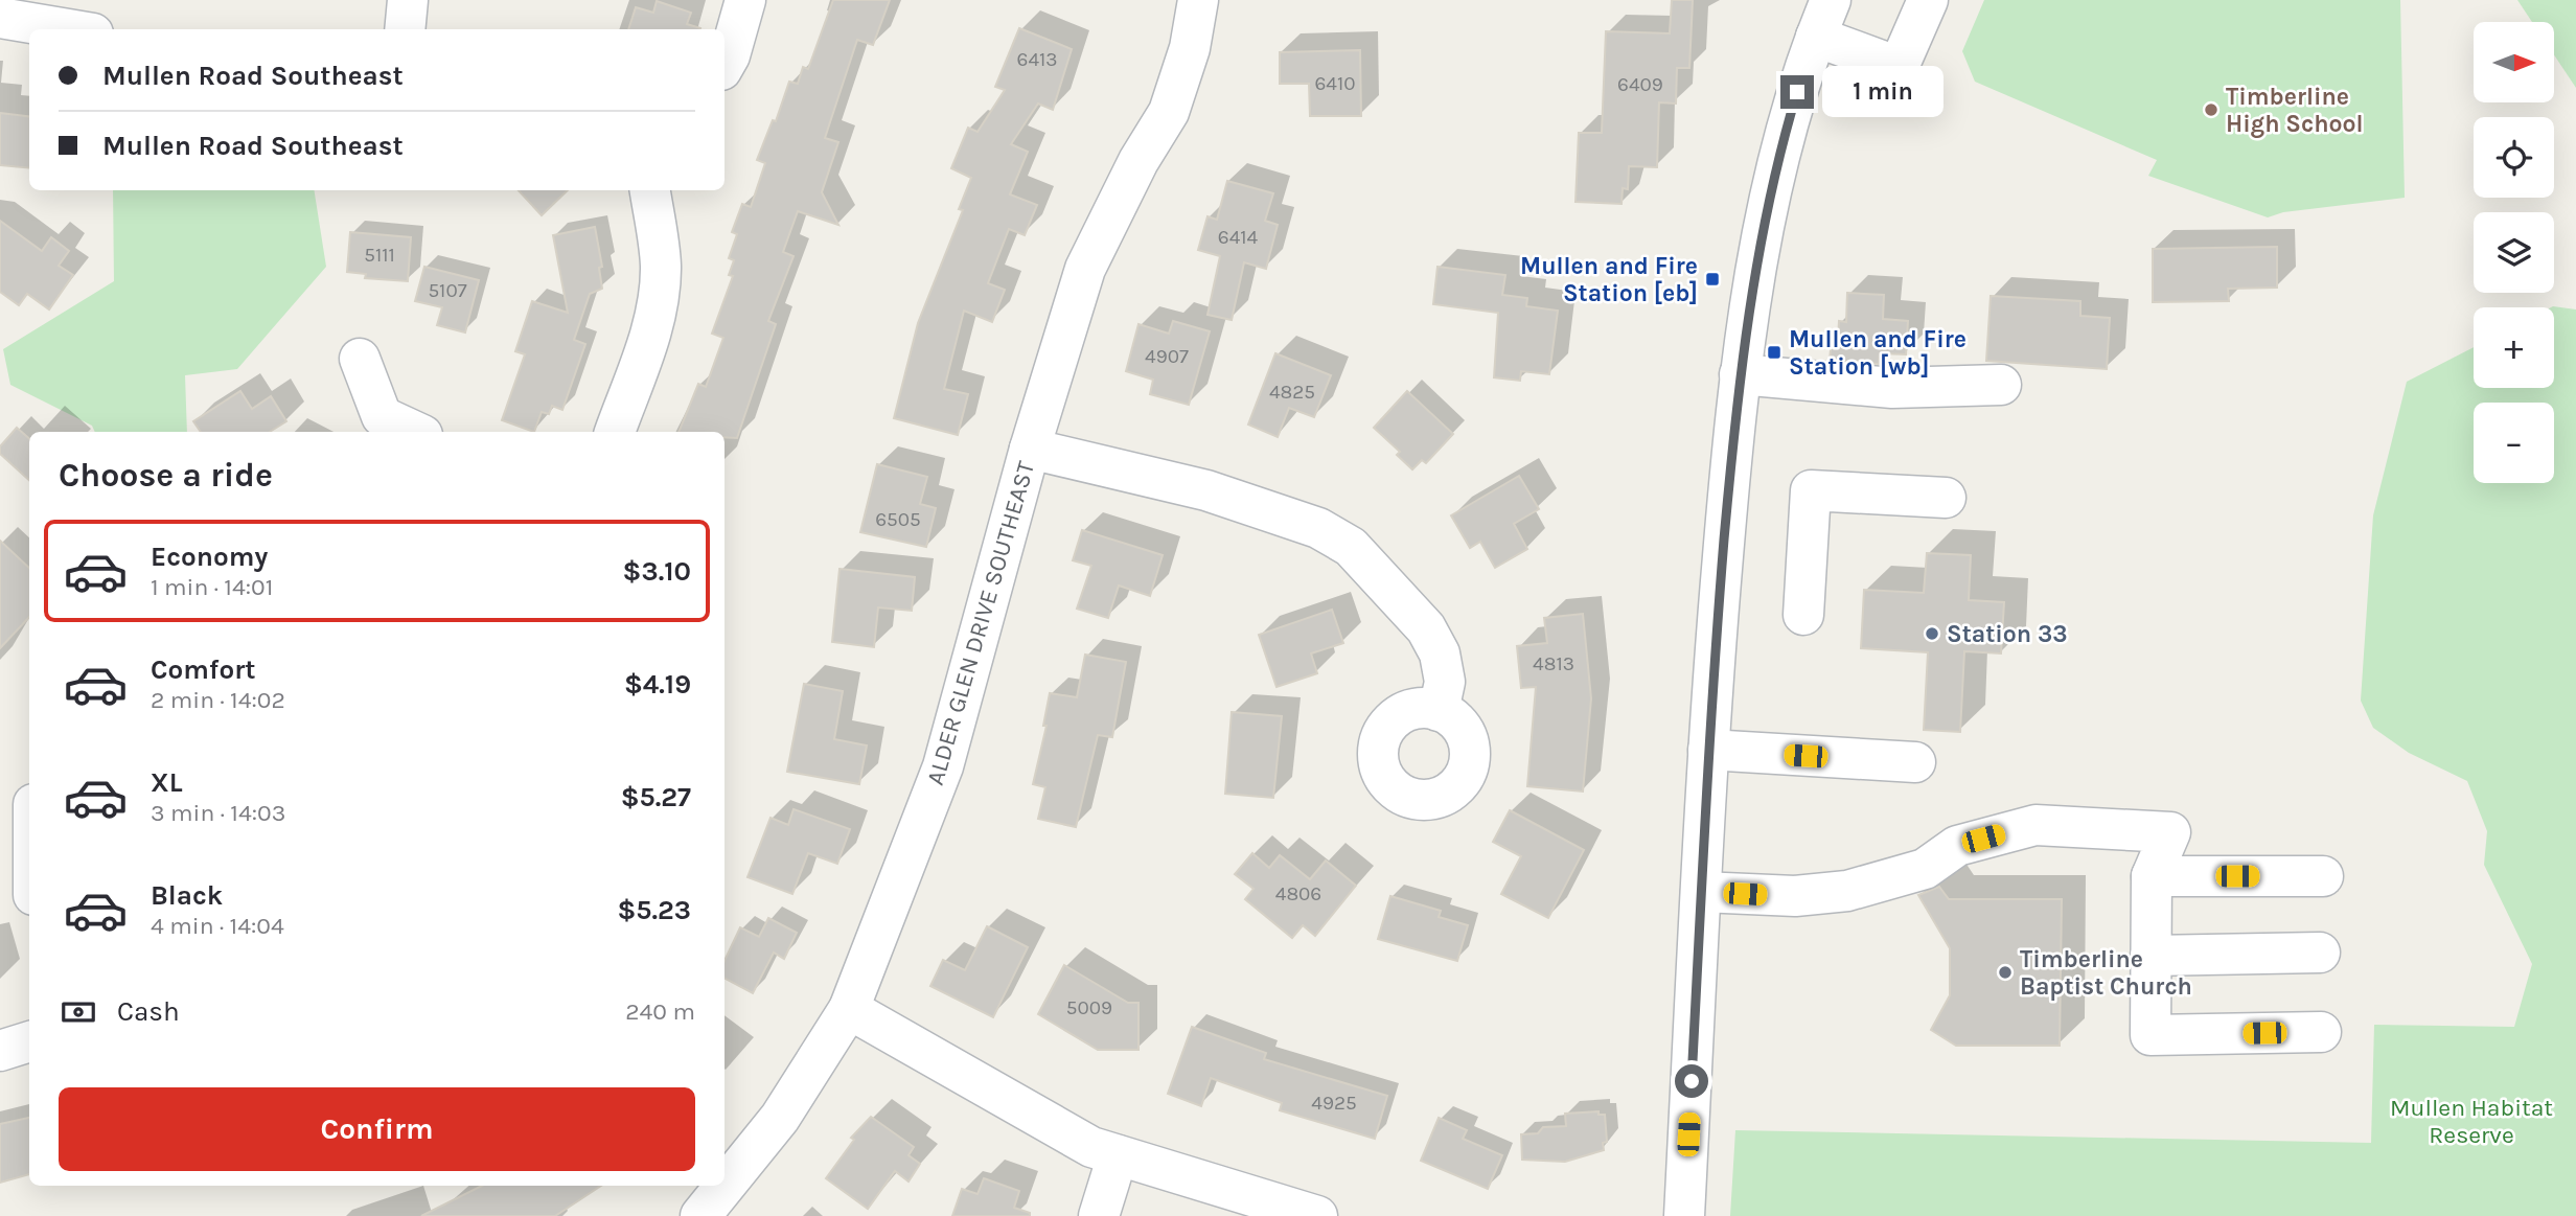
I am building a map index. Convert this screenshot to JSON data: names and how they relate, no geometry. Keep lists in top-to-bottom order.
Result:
{
  "streets": {
    "street": ["ALDER GLEN DRIVE SOUTHEAST"]
  },
  "parks": ["Mullen Habitat Reserve"],
  "places": {
    "other": ["Timberline High School", "Station 33", "Timberline Baptist Church"],
    "transit": ["Mullen and Fire Station [eb]", "Mullen and Fire Station [wb]"]
  },
  "house_numbers": [
    "6413",
    "6410",
    "6409",
    "6414",
    "5111",
    "5107",
    "4907",
    "4825",
    "6505",
    "4813",
    "4806",
    "5009",
    "4925"
  ],
  "north": "right",
  "page": {
    "map_buttons": ["+", "−"],
    "banner": ["Mullen Road Southeast", "Mullen Road Southeast"],
    "bubble": "1 min",
    "heading": "Choose a ride",
    "list": [
      {
        "name": "Economy",
        "note": "1 min · 14:01",
        "value": "$3.10"
      },
      {
        "name": "Comfort",
        "note": "2 min · 14:02",
        "value": "$4.19"
      },
      {
        "name": "XL",
        "note": "3 min · 14:03",
        "value": "$5.27"
      },
      {
        "name": "Black",
        "note": "4 min · 14:04",
        "value": "$5.23"
      }
    ],
    "pay": ["Cash", "240 m"],
    "buttons": "Confirm"
  }
}
